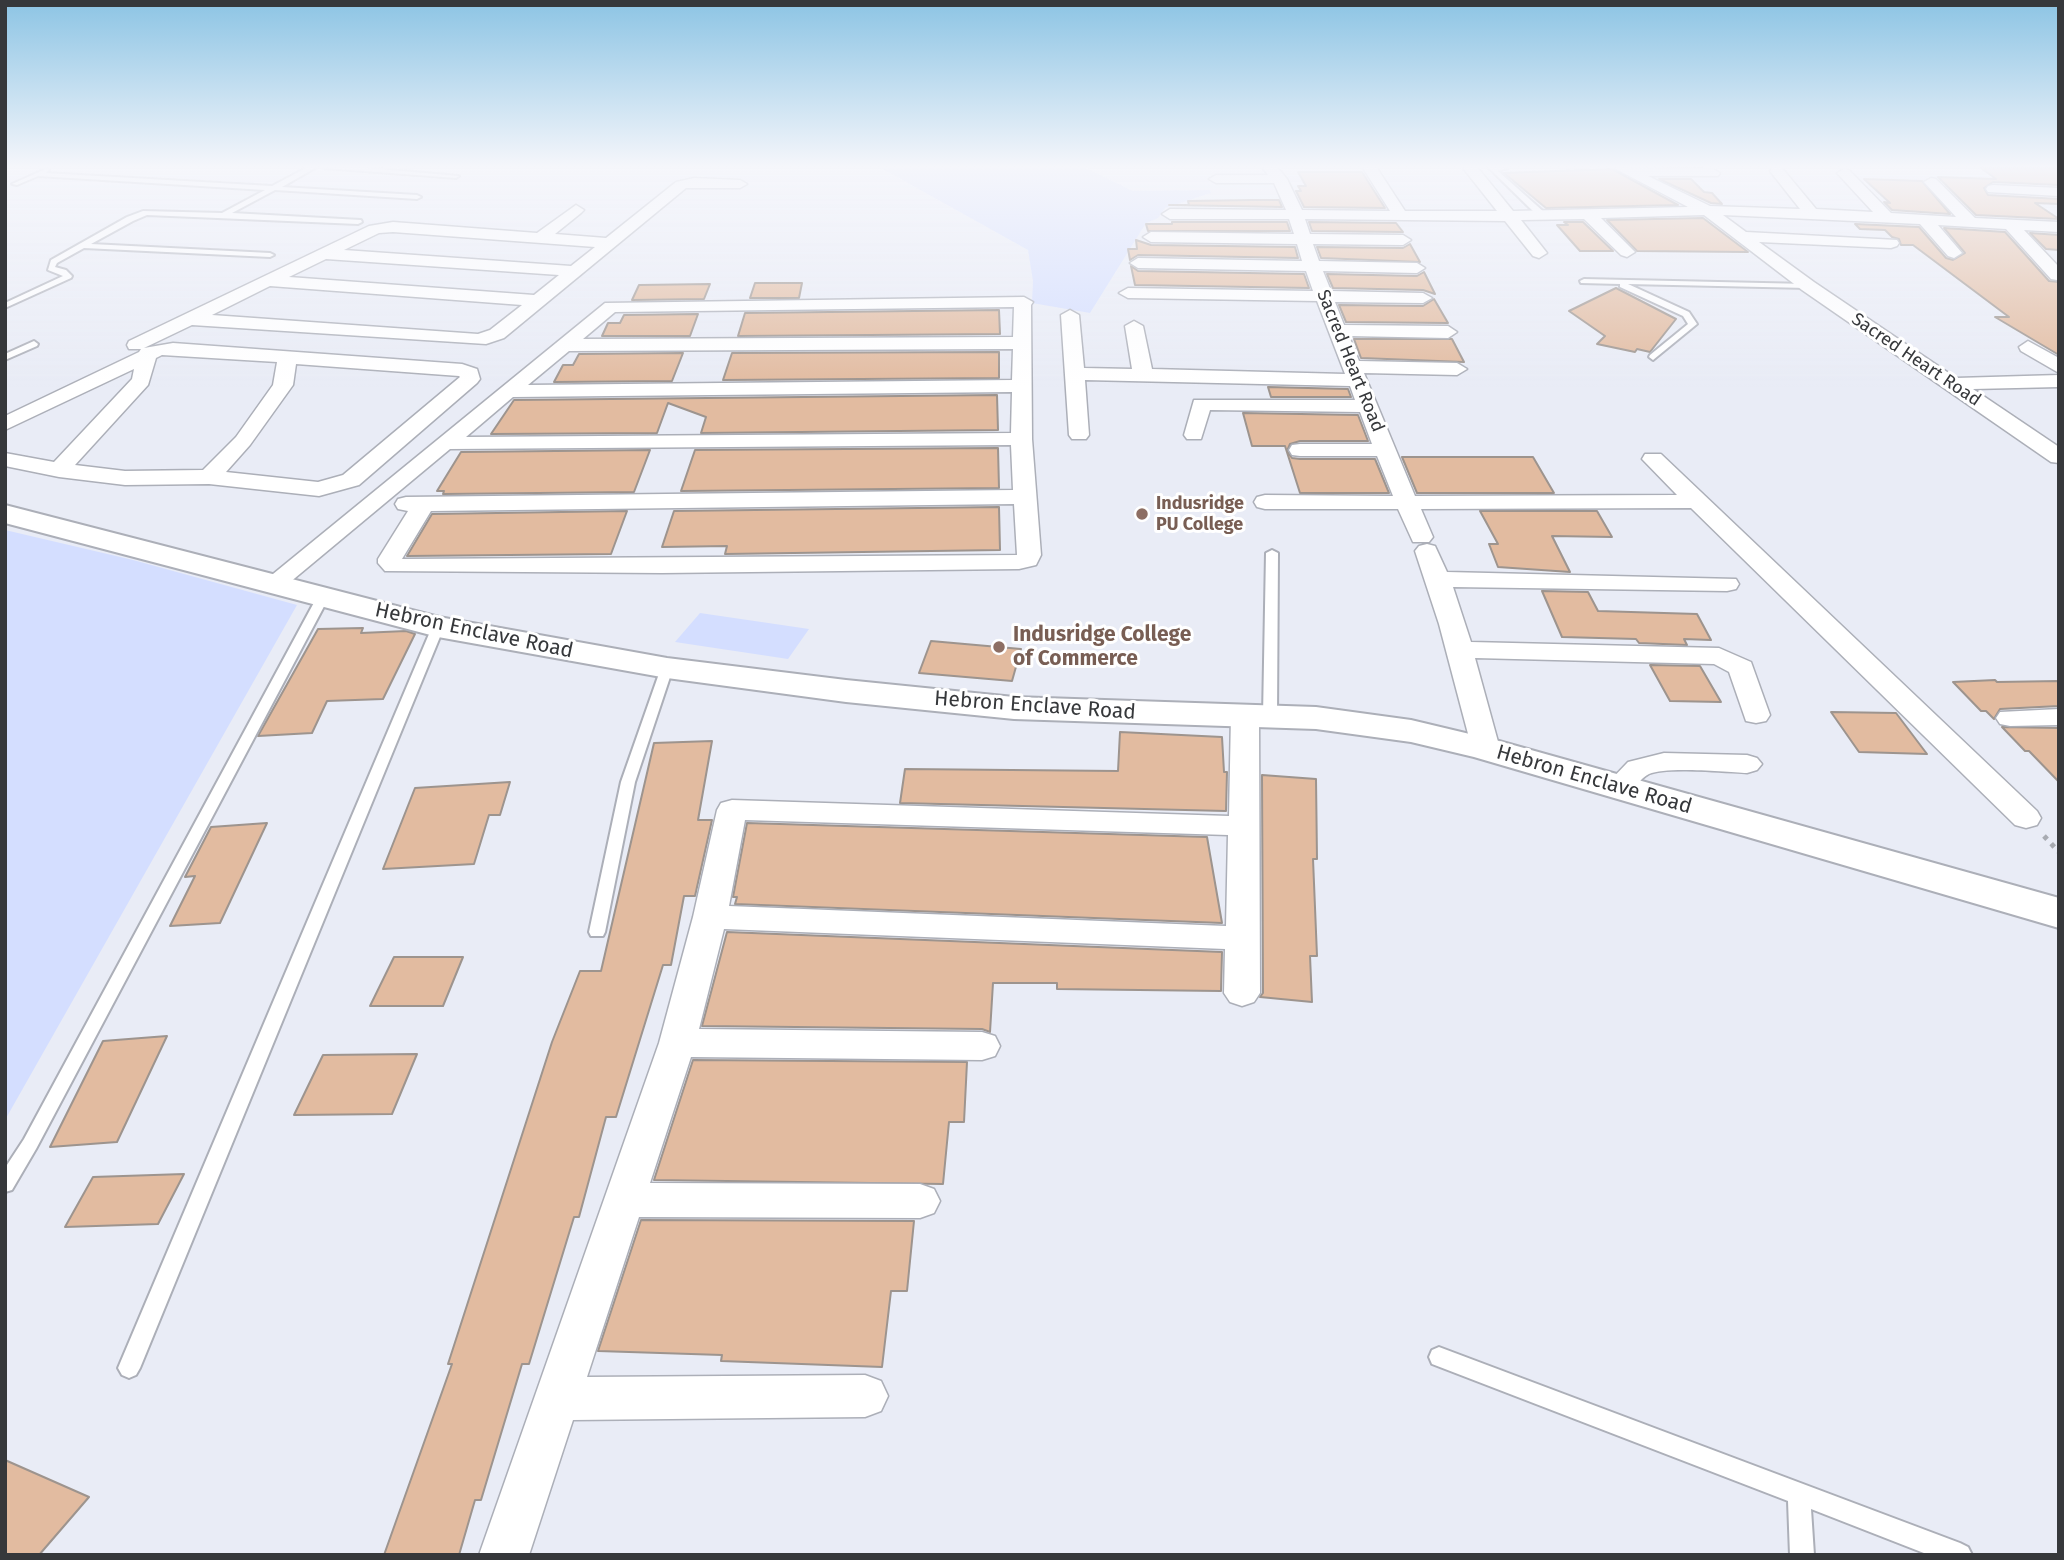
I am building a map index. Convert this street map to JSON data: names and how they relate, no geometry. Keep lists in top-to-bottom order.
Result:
{
  "streets": {
    "street": ["Sacred Heart Road", "Hebron Enclave Road"]
  },
  "crossings": [
    ["Sacred Heart Road", "Hebron Enclave Road"]
  ],
  "places": ["Indusridge PU College", "Indusridge College of Commerce"]
}
